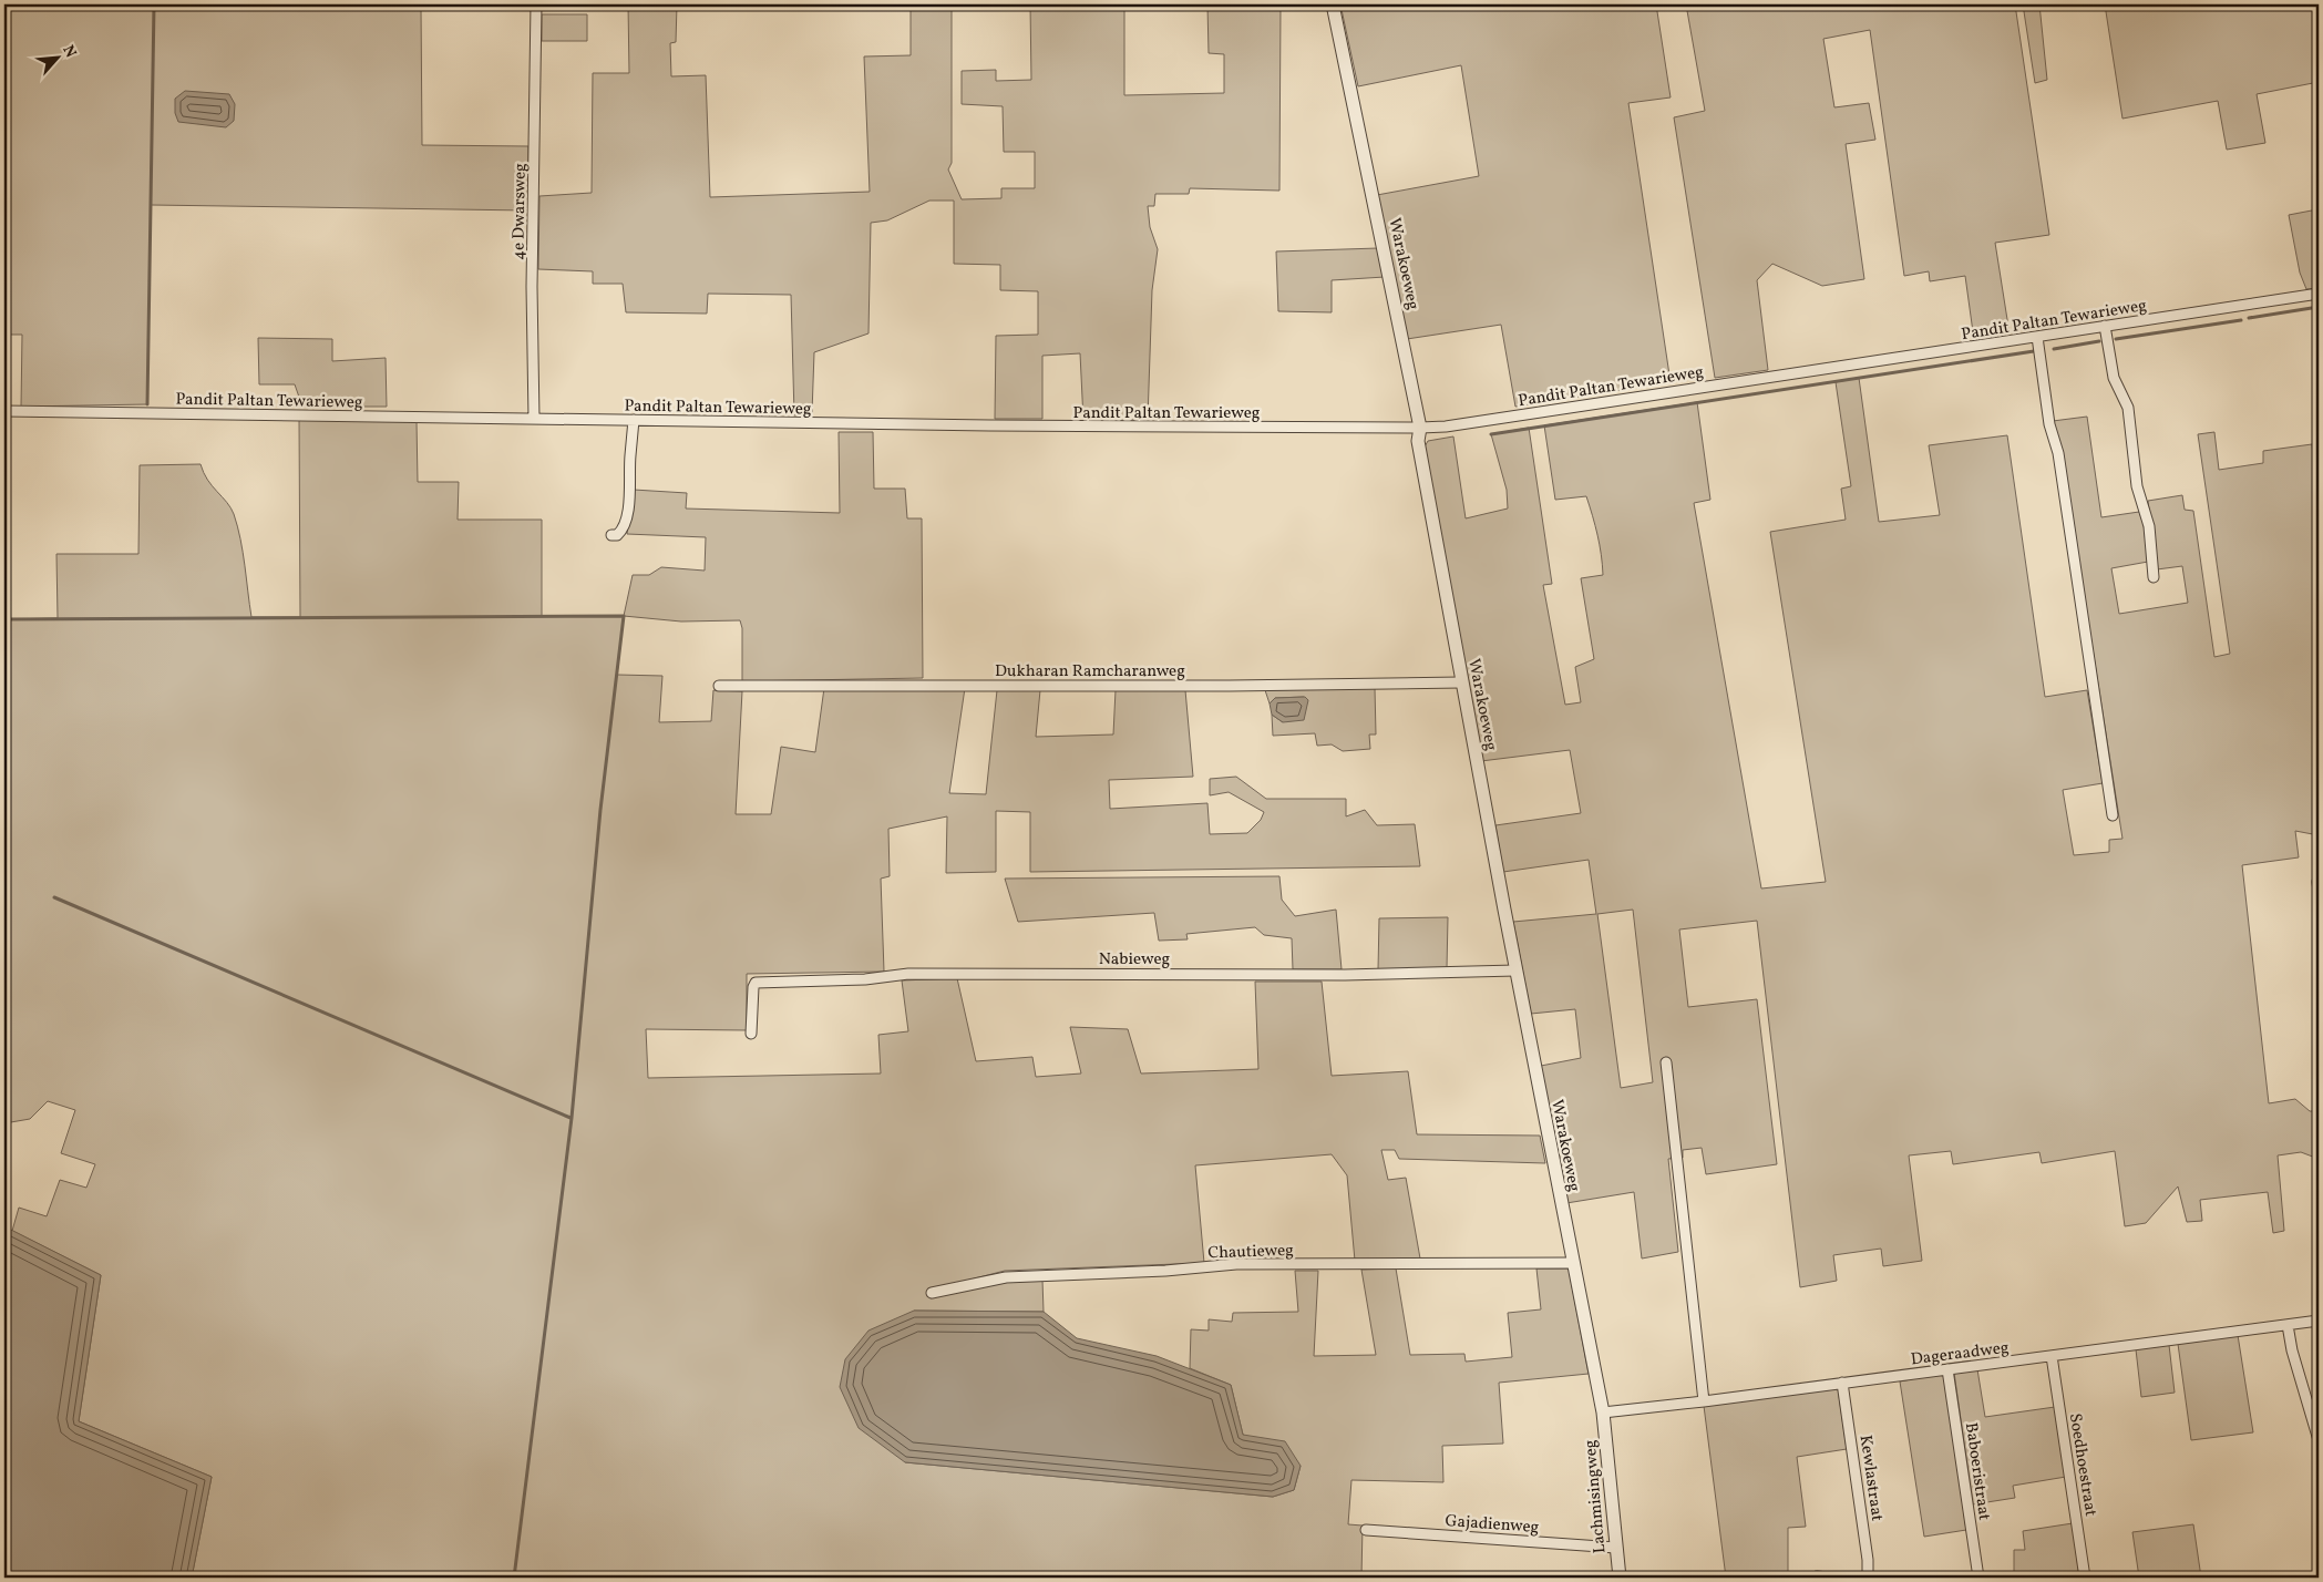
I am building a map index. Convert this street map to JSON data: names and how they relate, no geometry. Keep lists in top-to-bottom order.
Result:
{
  "streets": {
    "street": [
      "4e Dwarsweg",
      "Warakoeweg",
      "Pandit Paltan Tewarieweg",
      "Dukharan Ramcharanweg",
      "Nabieweg",
      "Chautieweg",
      "Dageraadweg",
      "Soedhoestraat",
      "Baboeristraat",
      "Kewlastraat",
      "Lachmisingweg",
      "Gajadienweg"
    ]
  },
  "crossings": [
    ["4e Dwarsweg", "Pandit Paltan Tewarieweg"],
    ["Warakoeweg", "Pandit Paltan Tewarieweg"],
    ["Warakoeweg", "Dukharan Ramcharanweg"],
    ["Warakoeweg", "Nabieweg"],
    ["Warakoeweg", "Chautieweg"],
    ["Warakoeweg", "Dageraadweg"],
    ["Warakoeweg", "Lachmisingweg"],
    ["Dageraadweg", "Soedhoestraat"],
    ["Dageraadweg", "Baboeristraat"],
    ["Dageraadweg", "Kewlastraat"],
    ["Dageraadweg", "Lachmisingweg"],
    ["Lachmisingweg", "Gajadienweg"]
  ],
  "north": "top right"
}
